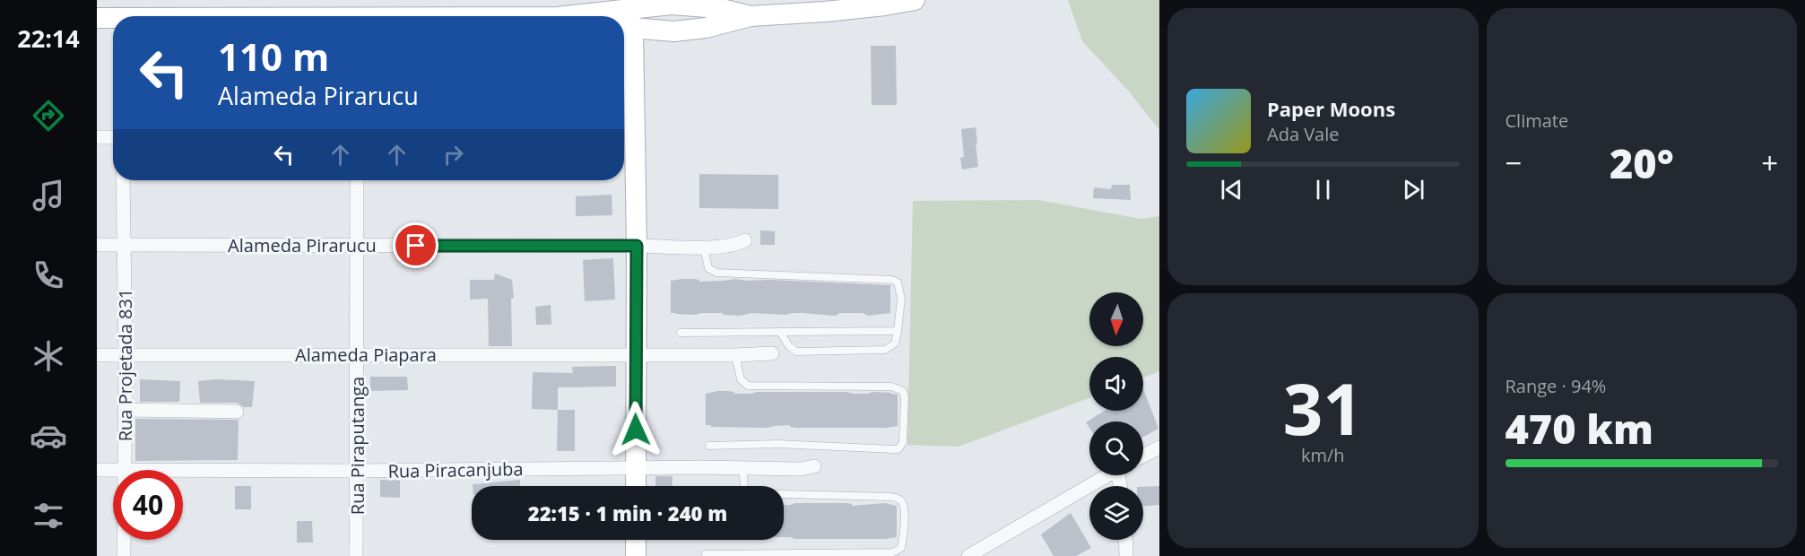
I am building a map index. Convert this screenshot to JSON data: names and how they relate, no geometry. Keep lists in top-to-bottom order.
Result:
{
  "streets": {
    "street": [
      "Alameda Pirarucu",
      "Alameda Piapara",
      "Rua Projetada 831",
      "Rua Piraputanga",
      "Rua Piracanjuba"
    ]
  },
  "crossings": [
    ["Alameda Pirarucu", "Rua Projetada 831"],
    ["Alameda Pirarucu", "Rua Piraputanga"],
    ["Alameda Piapara", "Rua Projetada 831"],
    ["Alameda Piapara", "Rua Piraputanga"],
    ["Rua Piraputanga", "Rua Piracanjuba"]
  ],
  "north": "bottom",
  "page": {
    "tabs": "22:14",
    "tile": [
      "Climate",
      ["31", "km/h"],
      ["Range · 94%", "470 km"]
    ],
    "turn": ["110 m", "Alameda Pirarucu"],
    "song": ["Paper Moons", "Ada Vale"],
    "heat": ["−", "20°", "+"],
    "limit": "40",
    "trip": "22:15 · 1 min · 240 m"
  }
}
